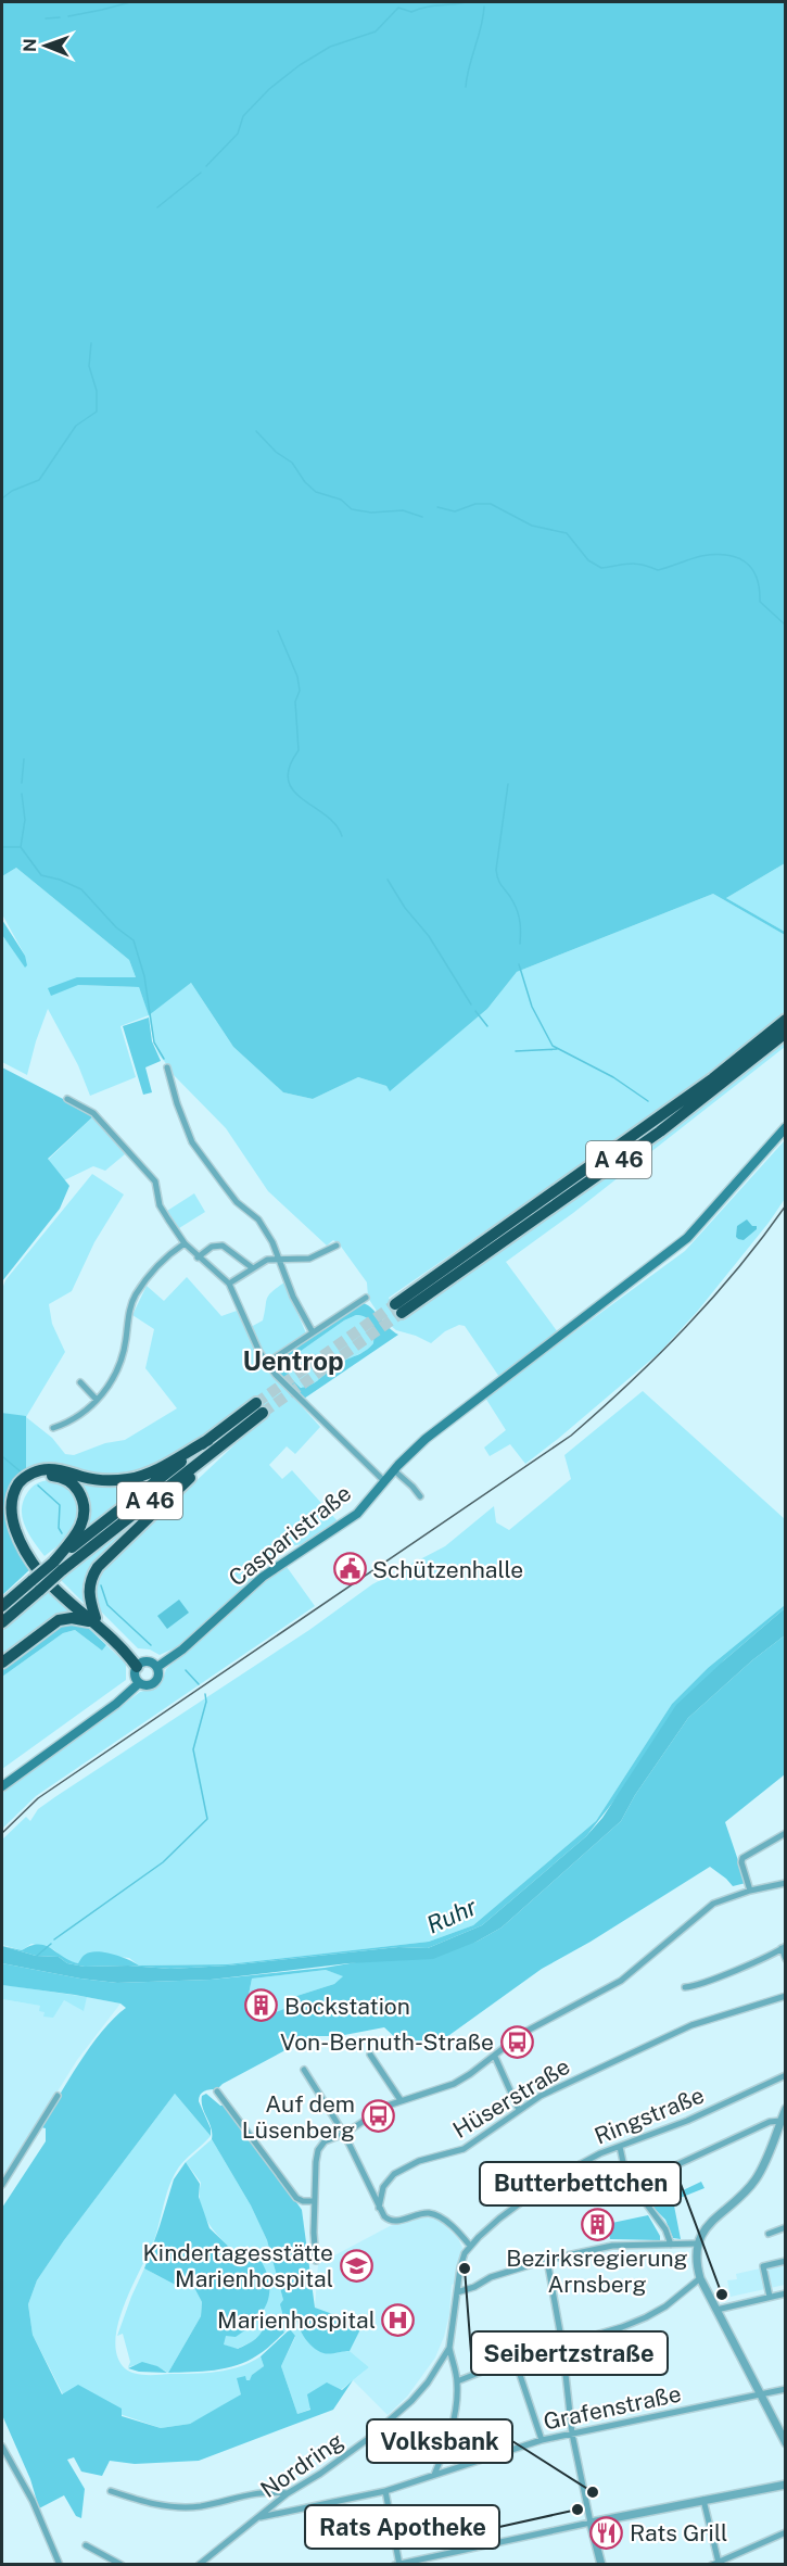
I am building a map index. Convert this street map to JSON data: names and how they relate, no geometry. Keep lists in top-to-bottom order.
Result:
{
  "streets": {
    "highway": ["A 46"],
    "main road": ["Casparistraße"],
    "street": [
      "Hüserstraße",
      "Ringstraße",
      "Grafenstraße",
      "Nordring"
    ]
  },
  "crossings": [
    ["Ringstraße", "Nordring"],
    ["Grafenstraße", "Nordring"]
  ],
  "districts": ["Uentrop"],
  "water": ["Ruhr"],
  "places": {
    "public building": ["Schützenhalle"],
    "building": ["Bockstation", "Bezirksregierung Arnsberg"],
    "bus stop": ["Von-Bernuth-Straße", "Auf dem Lüsenberg"],
    "school or university": ["Kindertagesstätte Marienhospital"],
    "other": [
      "Seibertzstraße",
      "Butterbettchen",
      "Volksbank",
      "Rats Apotheke"
    ],
    "hospital": ["Marienhospital"],
    "restaurant": ["Rats Grill"]
  },
  "north": "left"
}
